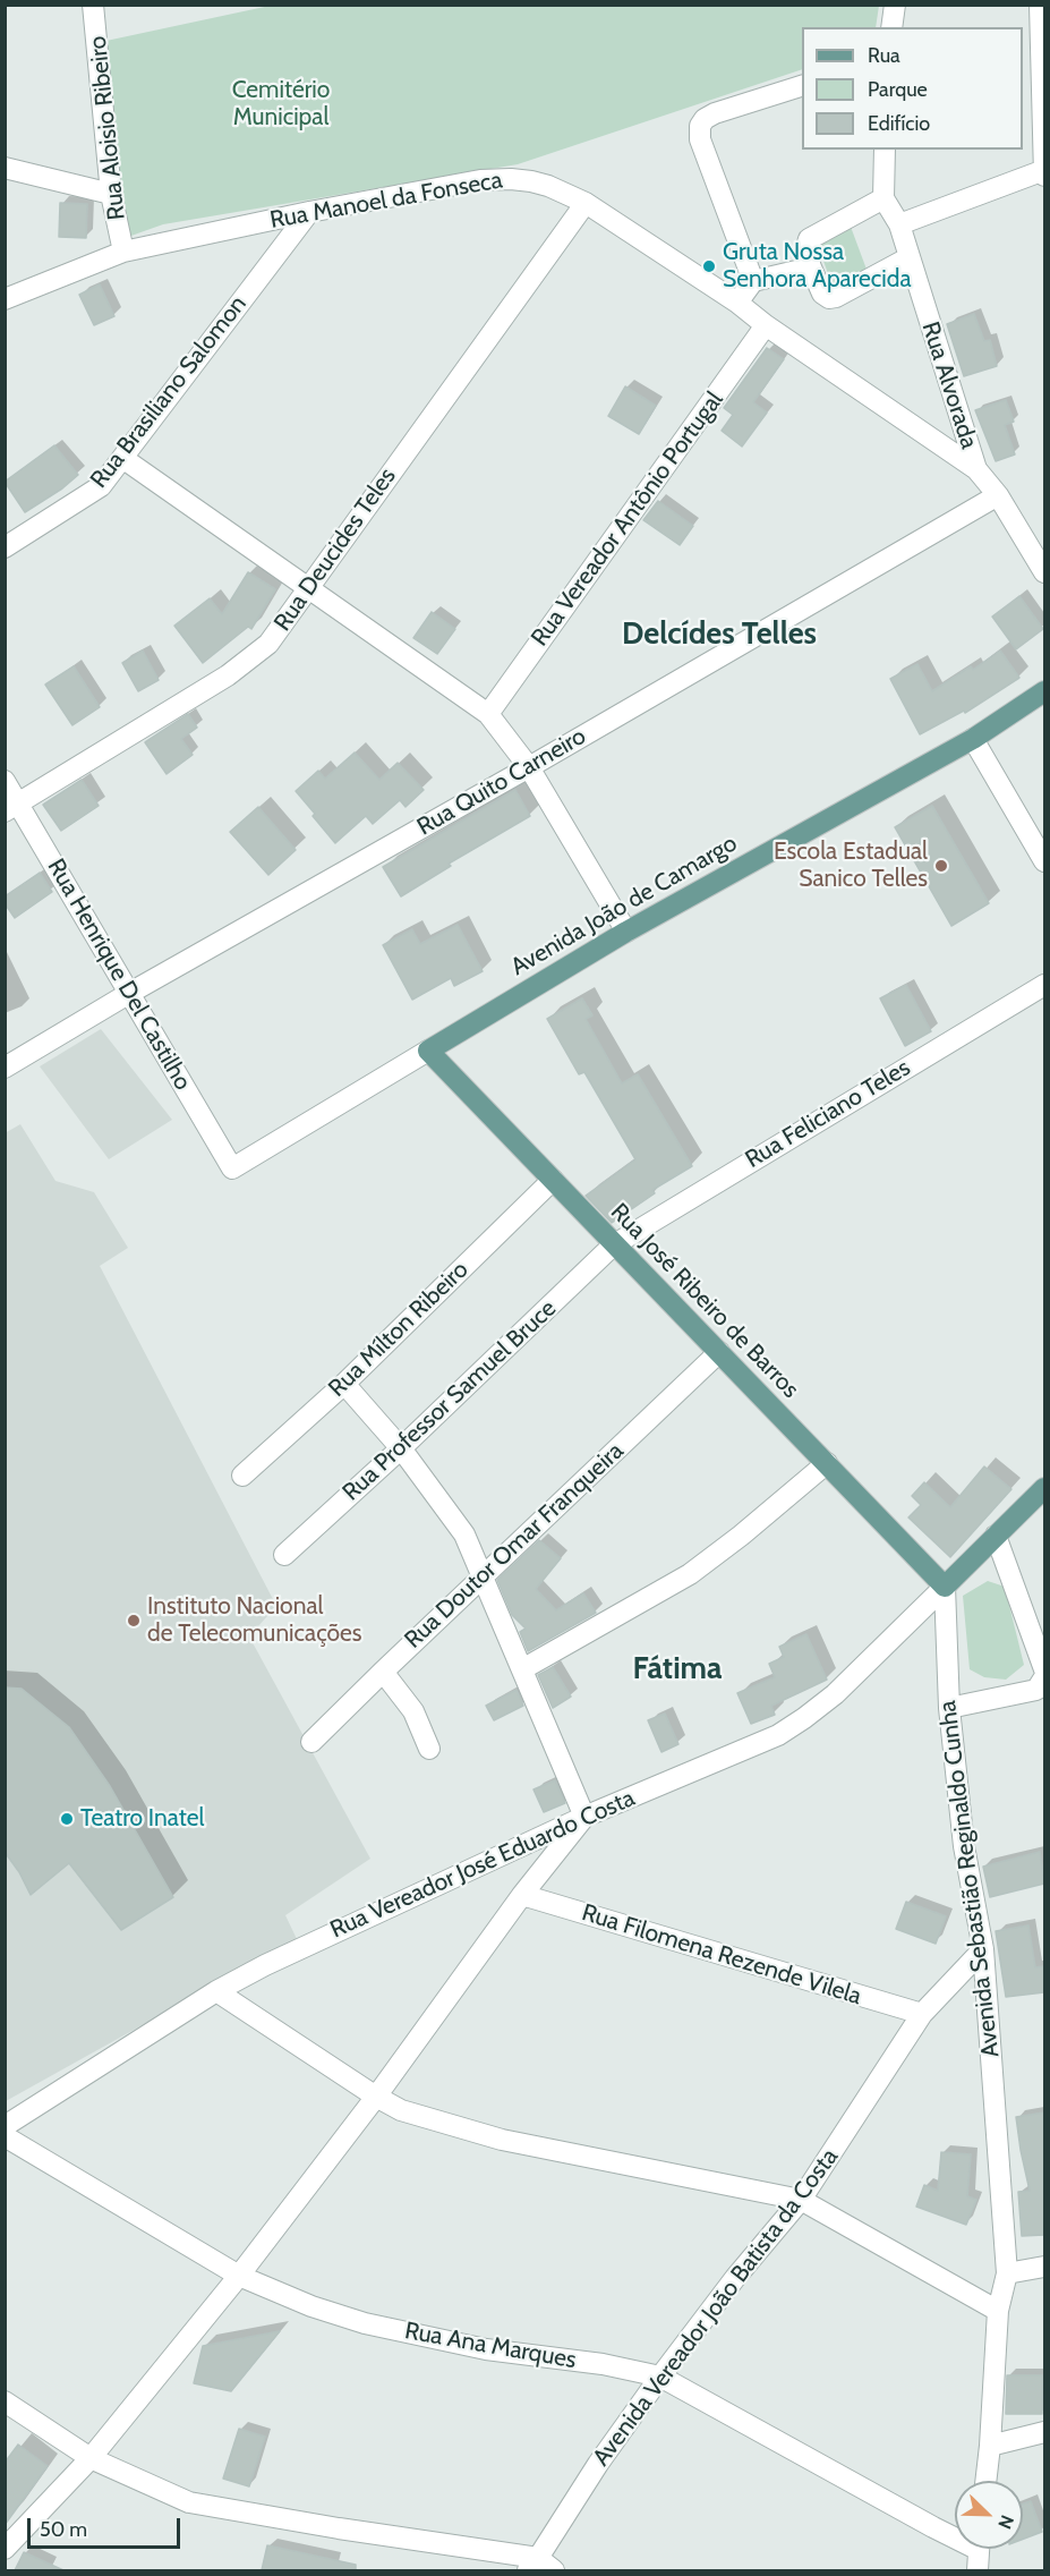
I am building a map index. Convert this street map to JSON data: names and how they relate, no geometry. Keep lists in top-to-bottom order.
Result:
{
  "streets": {
    "main road": ["Avenida João de Camargo", "Rua José Ribeiro de Barros"],
    "street": [
      "Rua Aloisio Ribeiro",
      "Rua Manoel da Fonseca",
      "Rua Alvorada",
      "Rua Brasiliano Salomon",
      "Rua Vereador Antônio Portugal",
      "Rua Deucides Teles",
      "Rua Quito Carneiro",
      "Rua Henrique Del Castilho",
      "Rua Feliciano Teles",
      "Rua Mílton Ribeiro",
      "Rua Professor Samuel Bruce",
      "Rua Doutor Omar Franqueira",
      "Rua Vereador José Eduardo Costa",
      "Avenida Sebastião Reginaldo Cunha",
      "Rua Filomena Rezende Vilela",
      "Avenida Vereador João Batista da Costa",
      "Rua Ana Marques"
    ]
  },
  "crossings": [
    ["Rua Aloisio Ribeiro", "Rua Manoel da Fonseca"],
    ["Rua Manoel da Fonseca", "Rua Alvorada"],
    ["Rua Manoel da Fonseca", "Rua Brasiliano Salomon"],
    ["Rua Manoel da Fonseca", "Rua Vereador Antônio Portugal"],
    ["Rua Manoel da Fonseca", "Rua Deucides Teles"],
    ["Rua Manoel da Fonseca", "Rua Quito Carneiro"],
    ["Rua Deucides Teles", "Rua Henrique Del Castilho"],
    ["Rua Quito Carneiro", "Rua Henrique Del Castilho"],
    ["Avenida João de Camargo", "Rua Henrique Del Castilho"],
    ["Avenida João de Camargo", "Rua José Ribeiro de Barros"],
    ["Rua Feliciano Teles", "Rua José Ribeiro de Barros"],
    ["Rua Feliciano Teles", "Rua Professor Samuel Bruce"],
    ["Rua José Ribeiro de Barros", "Rua Mílton Ribeiro"],
    ["Rua José Ribeiro de Barros", "Rua Professor Samuel Bruce"],
    ["Rua José Ribeiro de Barros", "Rua Doutor Omar Franqueira"],
    ["Rua José Ribeiro de Barros", "Rua Vereador José Eduardo Costa"],
    ["Rua José Ribeiro de Barros", "Avenida Sebastião Reginaldo Cunha"],
    ["Rua Vereador José Eduardo Costa", "Avenida Sebastião Reginaldo Cunha"],
    ["Avenida Sebastião Reginaldo Cunha", "Avenida Vereador João Batista da Costa"],
    ["Rua Filomena Rezende Vilela", "Avenida Vereador João Batista da Costa"],
    ["Avenida Vereador João Batista da Costa", "Rua Ana Marques"]
  ],
  "districts": ["Delcídes Telles", "Fátima"],
  "parks": ["Cemitério Municipal"],
  "places": [
    "Gruta Nossa Senhora Aparecida",
    "Escola Estadual Sanico Telles",
    "Instituto Nacional de Telecomunicações",
    "Teatro Inatel"
  ],
  "legend": ["Rua", "Parque", "Edifício"],
  "scale_bar": "50 m",
  "north": "bottom right"
}
